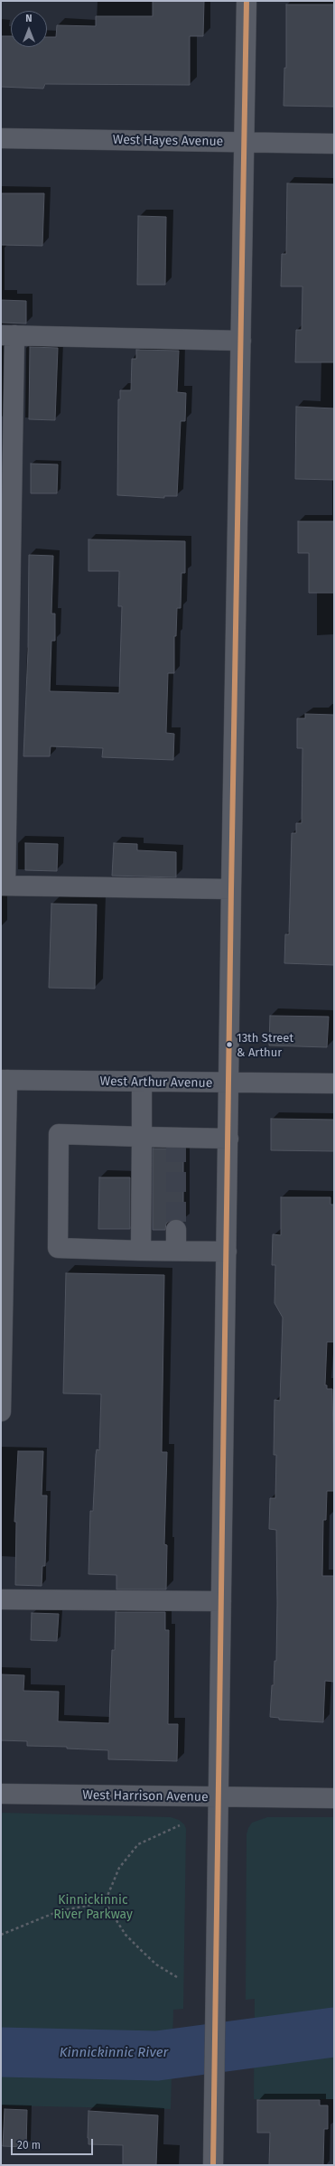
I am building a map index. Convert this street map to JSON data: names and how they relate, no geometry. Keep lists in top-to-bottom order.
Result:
{
  "streets": {
    "street": ["West Hayes Avenue", "West Arthur Avenue", "West Harrison Avenue"]
  },
  "water": ["Kinnickinnic River"],
  "parks": ["Kinnickinnic River Parkway"],
  "places": ["13th Street & Arthur"],
  "scale_bar": "20 m",
  "north": "top"
}
